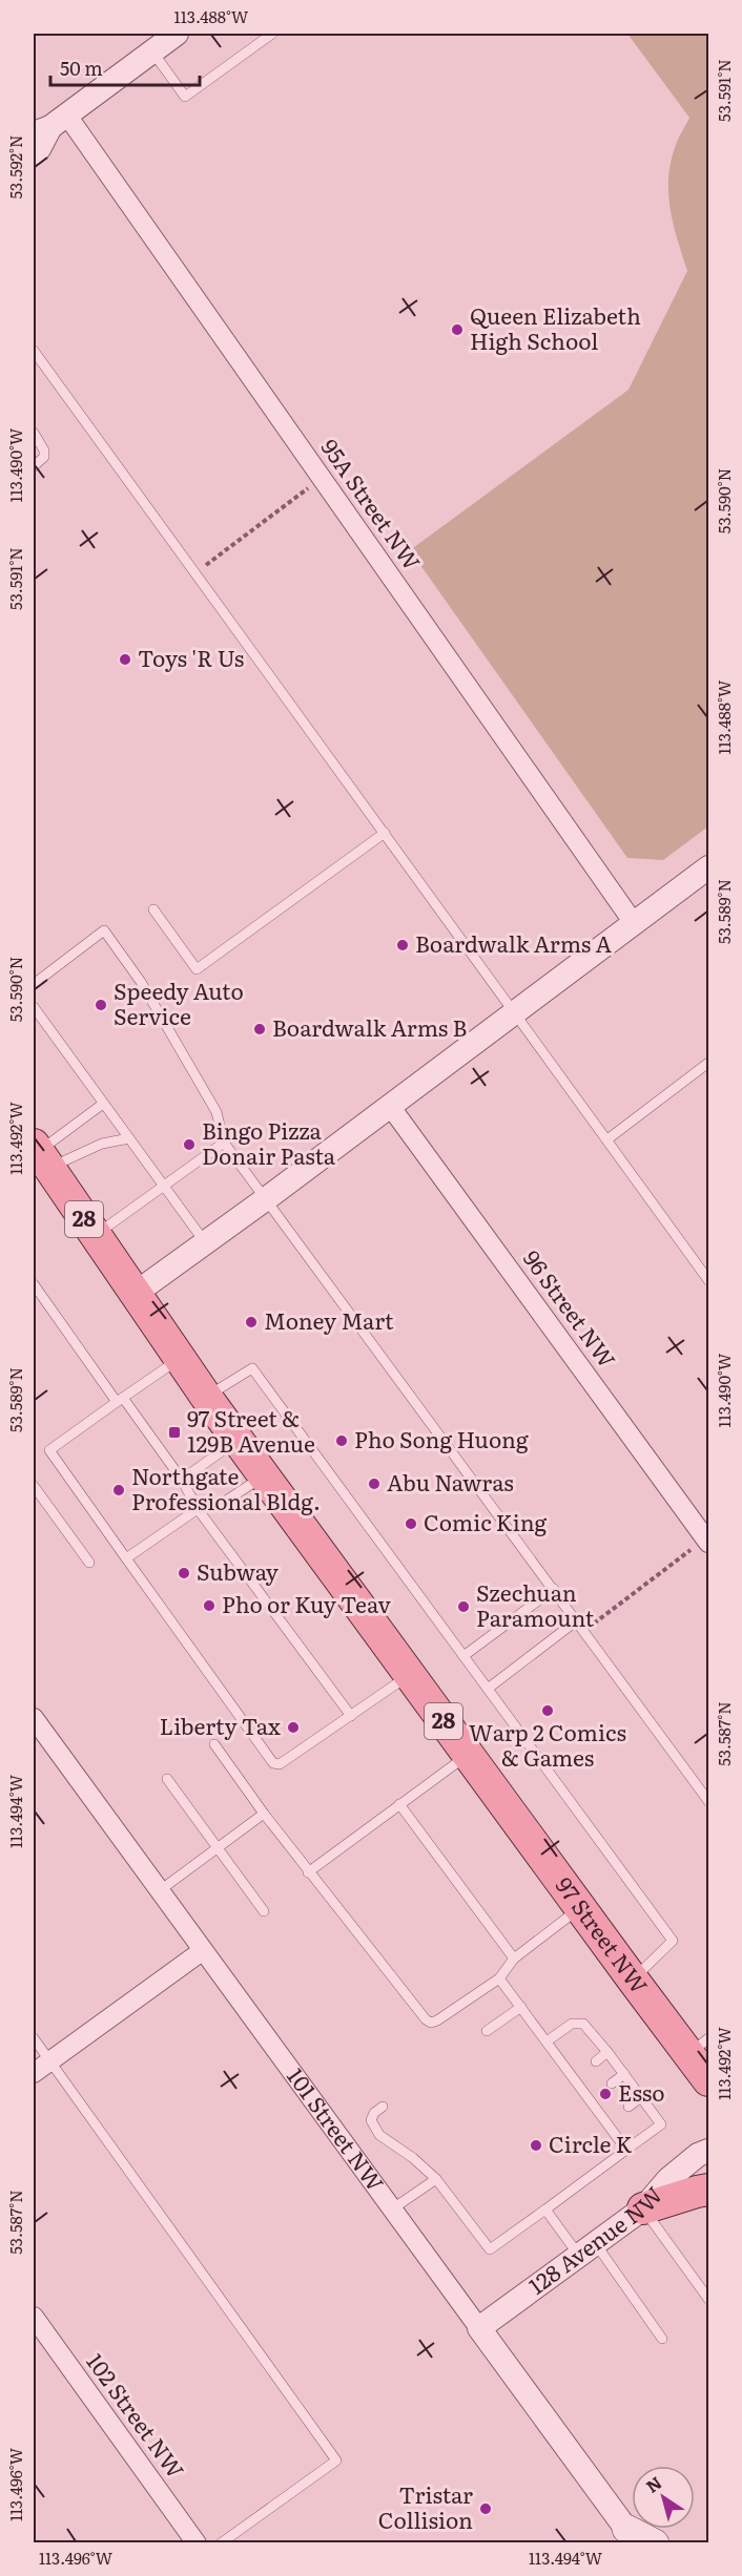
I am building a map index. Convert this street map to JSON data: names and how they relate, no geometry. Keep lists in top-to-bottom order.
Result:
{
  "streets": {
    "main road": ["28", "97 Street NW"],
    "street": [
      "95A Street NW",
      "96 Street NW",
      "101 Street NW",
      "128 Avenue NW",
      "102 Street NW"
    ]
  },
  "crossings": [
    ["101 Street NW", "128 Avenue NW"]
  ],
  "places": {
    "other": [
      "Queen Elizabeth High School",
      "Toys 'R Us",
      "Boardwalk Arms A",
      "Speedy Auto Service",
      "Boardwalk Arms B",
      "Bingo Pizza Donair Pasta",
      "Money Mart",
      "Pho Song Huong",
      "Abu Nawras",
      "Northgate Professional Bldg.",
      "Comic King",
      "Subway",
      "Pho or Kuy Teav",
      "Szechuan Paramount",
      "Warp 2 Comics & Games",
      "Liberty Tax",
      "Esso",
      "Circle K",
      "Tristar Collision"
    ],
    "transit": ["97 Street & 129B Avenue"]
  },
  "scale_bar": "50 m",
  "north": "top left",
  "coordinates": [
    "113.488°W",
    "53.591°N",
    "53.592°N",
    "113.490°W",
    "53.590°N",
    "53.589°N",
    "113.492°W",
    "53.587°N",
    "113.494°W",
    "113.496°W"
  ]
}
